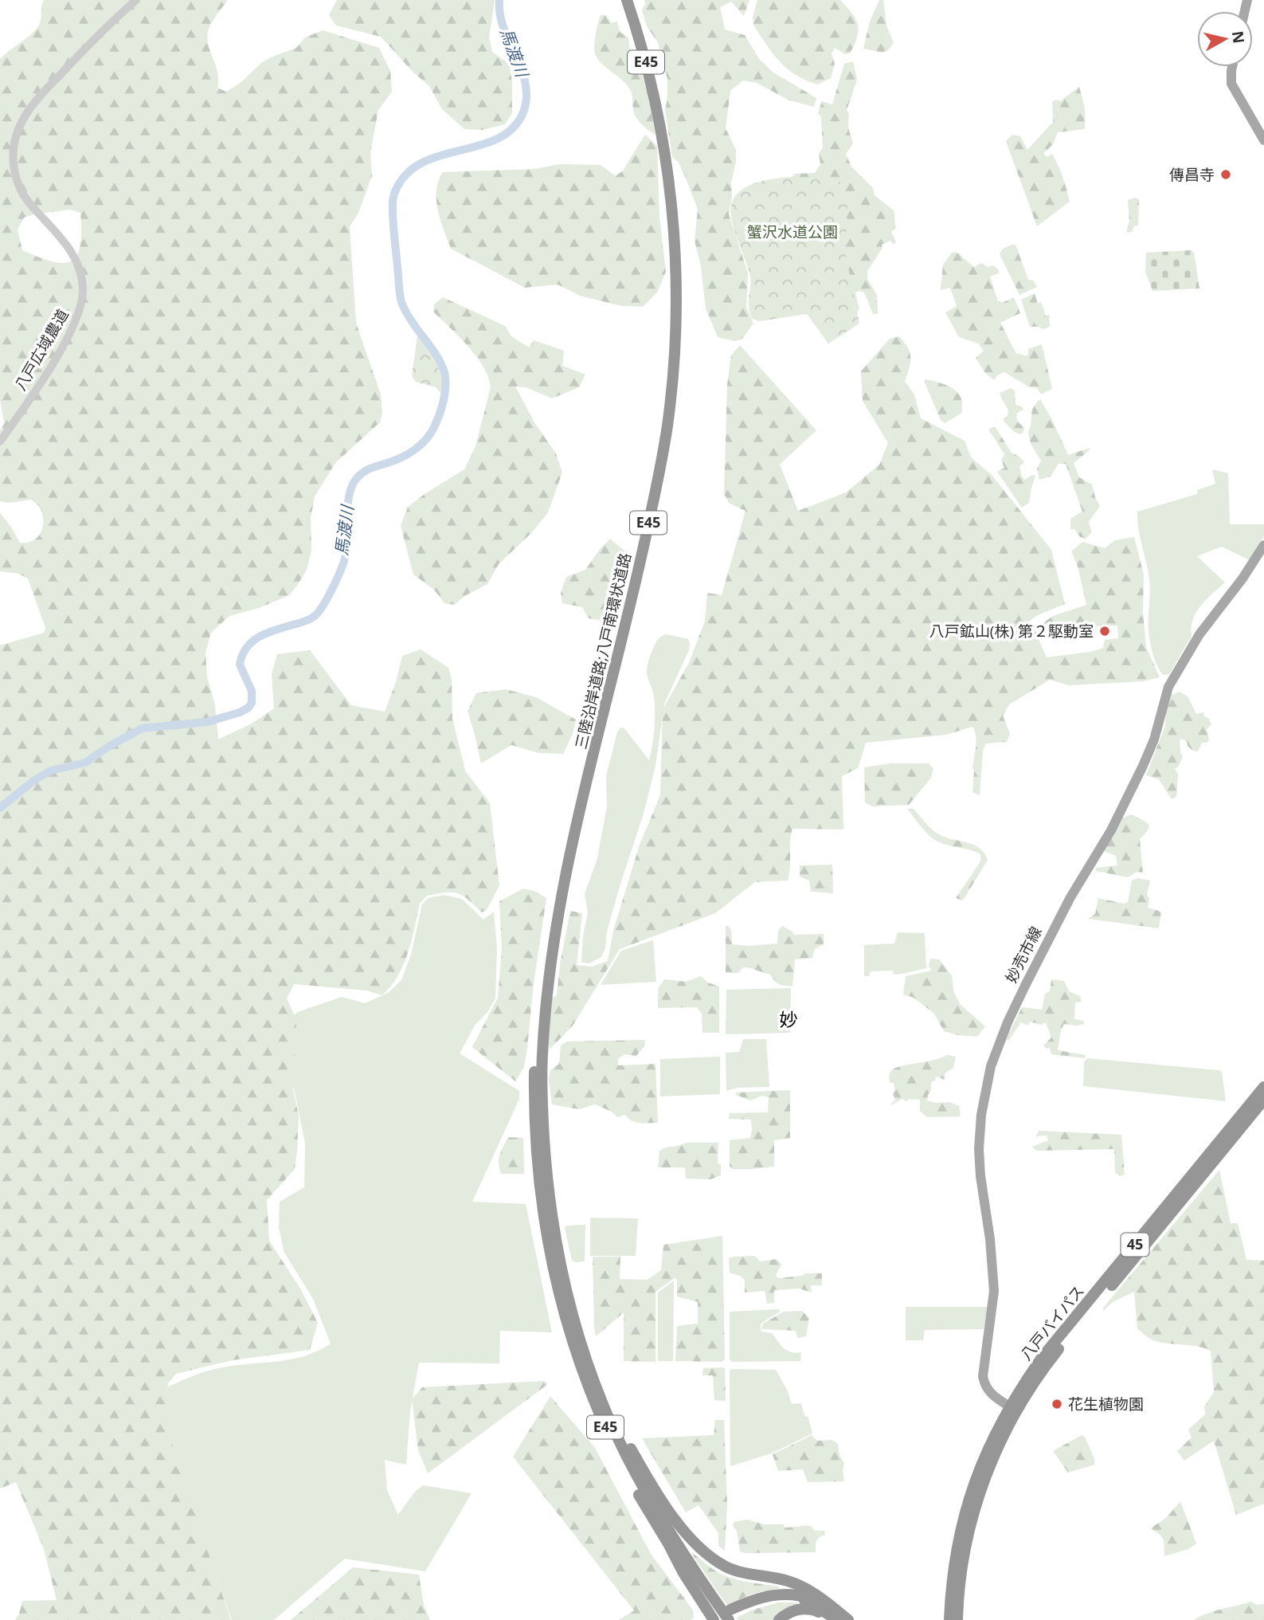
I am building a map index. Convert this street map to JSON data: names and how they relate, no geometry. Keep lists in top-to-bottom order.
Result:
{
  "streets": {
    "highway": [
      "E45",
      "三陸沿岸道路;八戸南環状道路",
      "45",
      "八戸バイパス"
    ],
    "main road": ["妙売市線"],
    "street": ["八戸広域農道"]
  },
  "crossings": [
    ["妙売市線", "八戸バイパス"]
  ],
  "districts": ["妙"],
  "water": ["馬渡川"],
  "parks": ["蟹沢水道公園"],
  "places": ["傳昌寺", "八戸鉱山(株) 第２駆動室", "花生植物園"],
  "north": "right"
}
